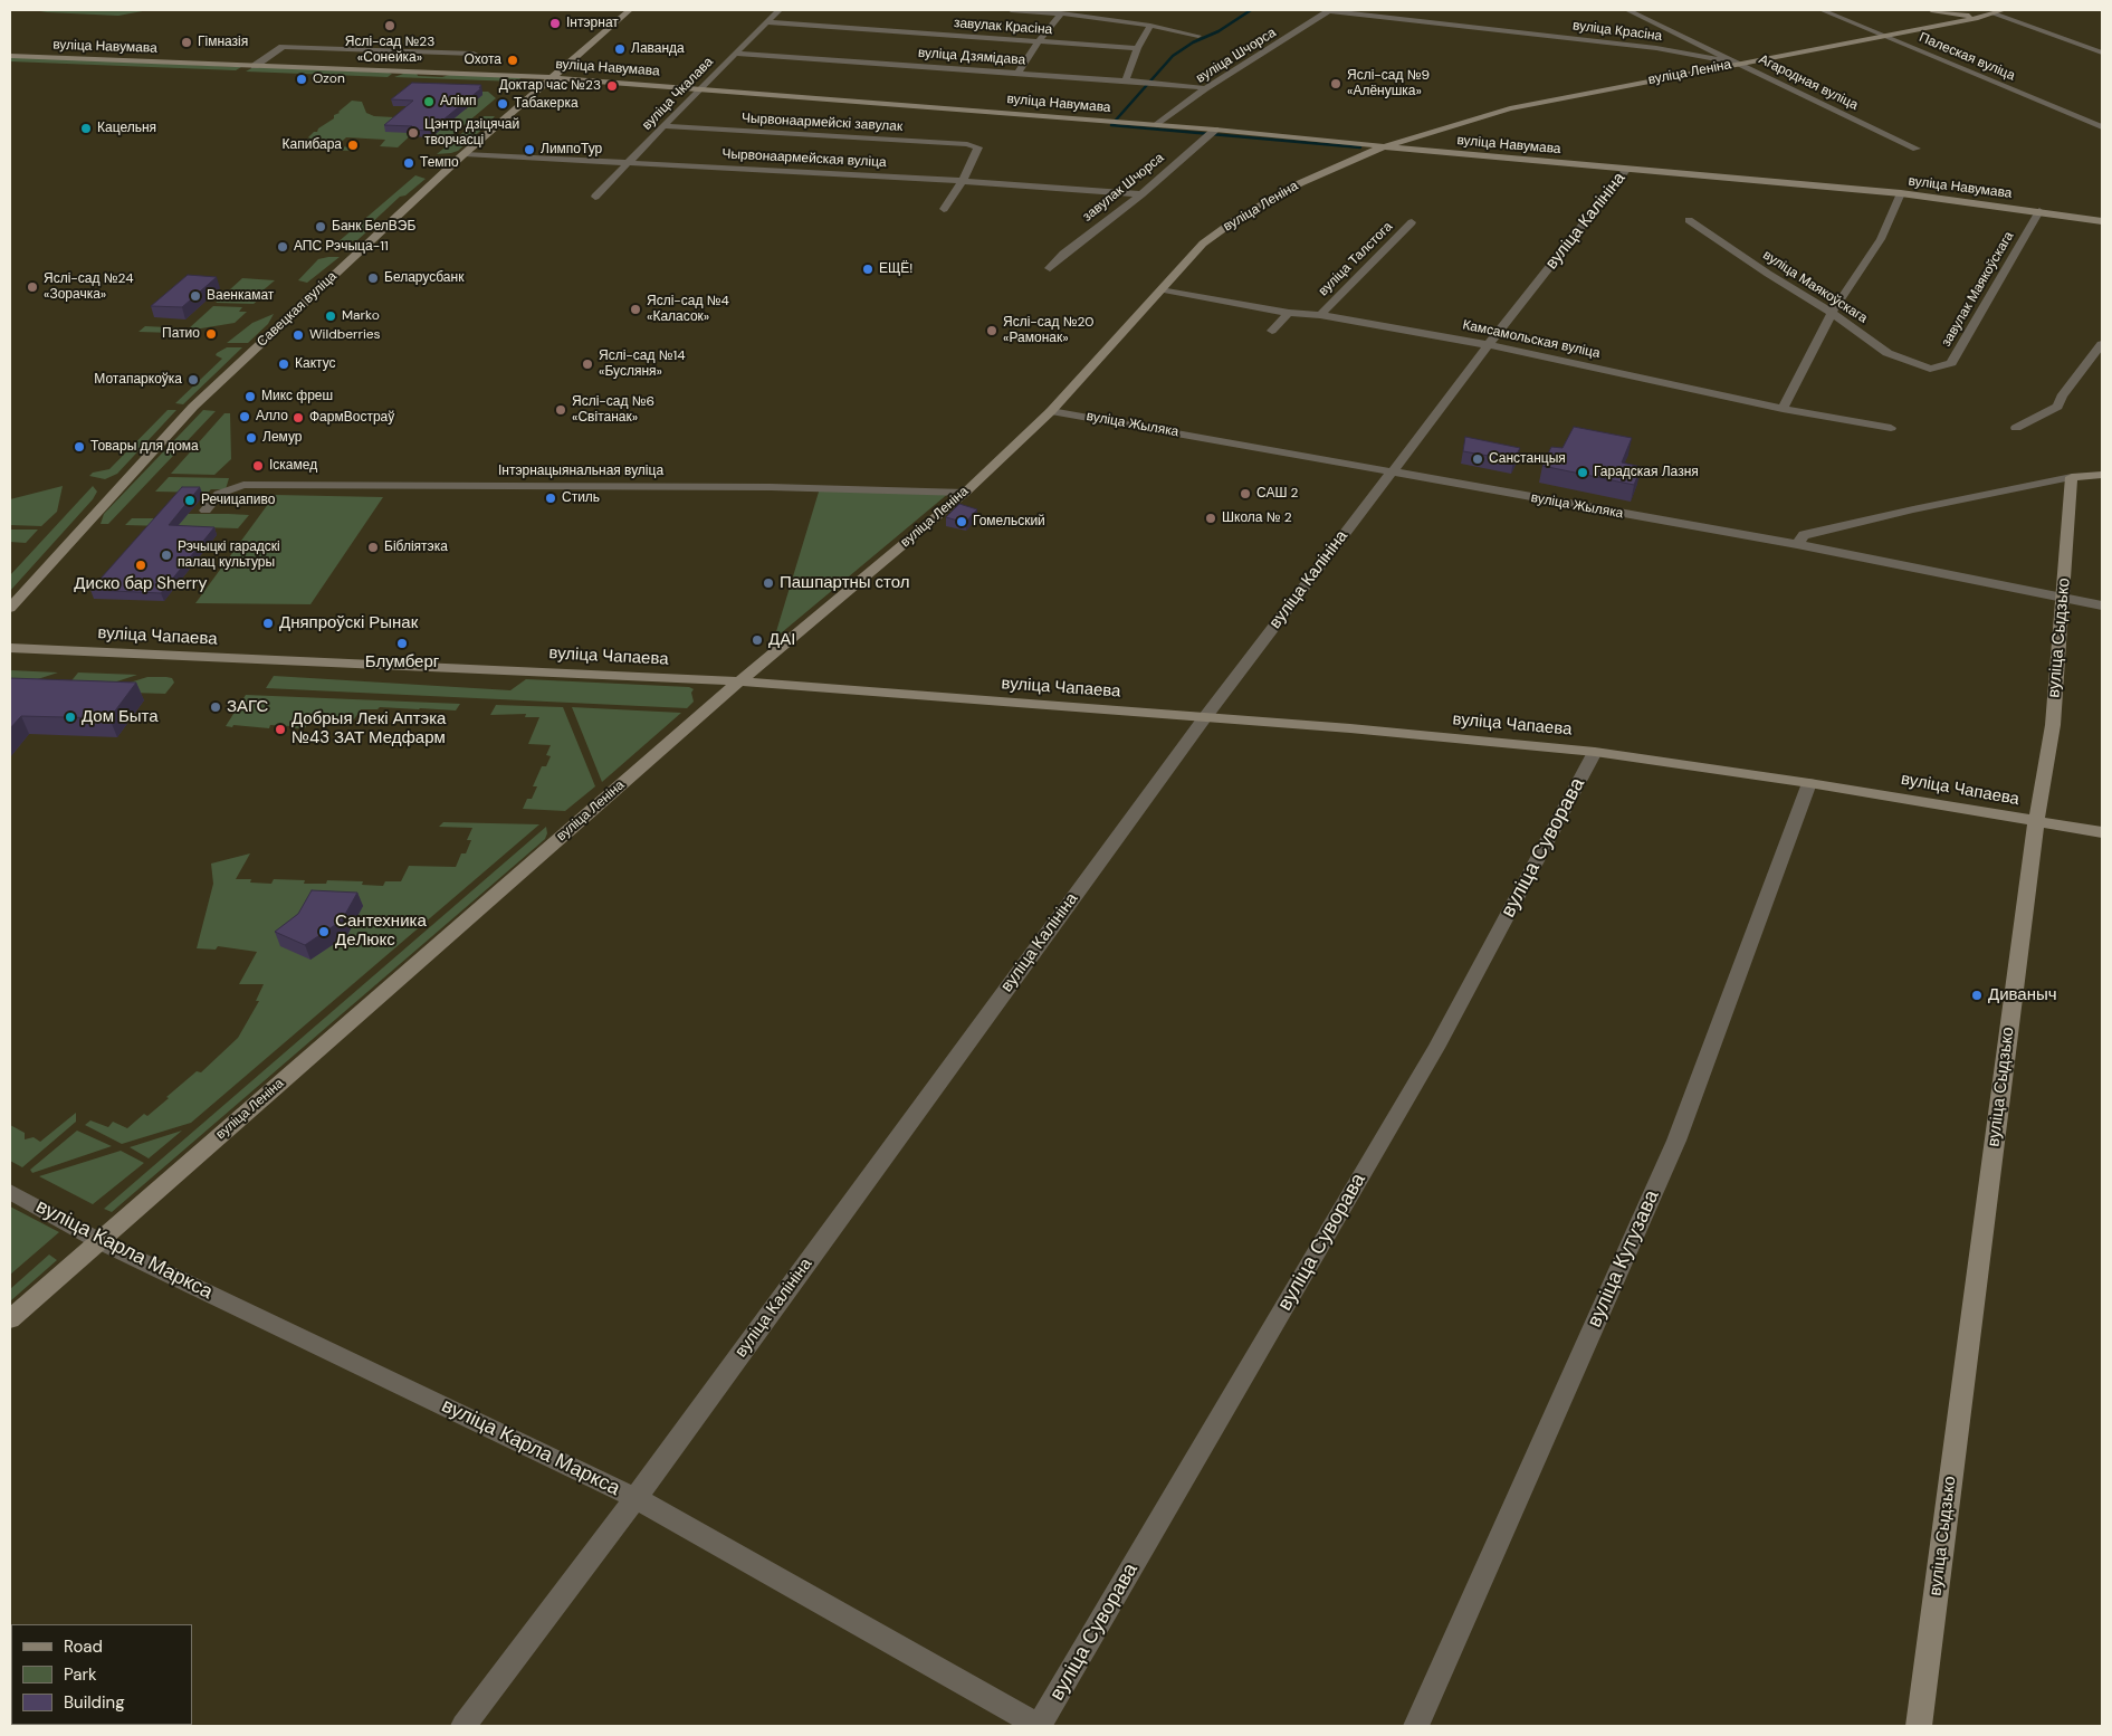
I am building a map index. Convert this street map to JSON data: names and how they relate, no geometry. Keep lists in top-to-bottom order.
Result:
{
  "streets": {
    "street": [
      "завулак Красіна",
      "вуліца Красіна",
      "вуліца Навумава",
      "вуліца Шчорса",
      "вуліца Дзямідава",
      "Палеская вуліца",
      "вуліца Леніна",
      "Агародная вуліца",
      "вуліца Чкалава",
      "Чырвонаармейскі завулак",
      "Чырвонаармейская вуліца",
      "завулак Шчорса",
      "вуліца Калініна",
      "вуліца Талстога",
      "вуліца Маякоўскага",
      "завулак Маякоўскага",
      "Савецкая вуліца",
      "Камсамольская вуліца",
      "вуліца Жыляка",
      "Інтэрнацыянальная вуліца",
      "вуліца Чапаева",
      "вуліца Сыдзько",
      "вуліца Суворава",
      "вуліца Карла Маркса",
      "вуліца Кутузава"
    ]
  },
  "crossings": [
    ["завулак Красіна", "вуліца Чкалава"],
    ["вуліца Красіна", "вуліца Шчорса"],
    ["вуліца Красіна", "вуліца Леніна"],
    ["вуліца Красіна", "Агародная вуліца"],
    ["вуліца Навумава", "вуліца Шчорса"],
    ["вуліца Навумава", "вуліца Леніна"],
    ["вуліца Навумава", "вуліца Чкалава"],
    ["вуліца Навумава", "завулак Шчорса"],
    ["вуліца Навумава", "вуліца Калініна"],
    ["вуліца Навумава", "завулак Маякоўскага"],
    ["вуліца Навумава", "Савецкая вуліца"],
    ["вуліца Шчорса", "вуліца Дзямідава"],
    ["вуліца Дзямідава", "вуліца Чкалава"],
    ["Палеская вуліца", "вуліца Леніна"],
    ["вуліца Леніна", "Агародная вуліца"],
    ["вуліца Леніна", "Камсамольская вуліца"],
    ["вуліца Леніна", "вуліца Жыляка"],
    ["вуліца Леніна", "Інтэрнацыянальная вуліца"],
    ["вуліца Леніна", "вуліца Чапаева"],
    ["вуліца Леніна", "вуліца Карла Маркса"],
    ["вуліца Чкалава", "Чырвонаармейскі завулак"],
    ["вуліца Чкалава", "Чырвонаармейская вуліца"],
    ["Чырвонаармейскі завулак", "Чырвонаармейская вуліца"],
    ["Чырвонаармейская вуліца", "завулак Шчорса"],
    ["Чырвонаармейская вуліца", "Савецкая вуліца"],
    ["вуліца Калініна", "Камсамольская вуліца"],
    ["вуліца Калініна", "вуліца Жыляка"],
    ["вуліца Калініна", "вуліца Чапаева"],
    ["вуліца Калініна", "вуліца Карла Маркса"],
    ["вуліца Талстога", "Камсамольская вуліца"],
    ["вуліца Маякоўскага", "завулак Маякоўскага"],
    ["вуліца Жыляка", "вуліца Сыдзько"],
    ["вуліца Чапаева", "вуліца Сыдзько"],
    ["вуліца Чапаева", "вуліца Суворава"],
    ["вуліца Чапаева", "вуліца Кутузава"],
    ["вуліца Суворава", "вуліца Карла Маркса"]
  ],
  "places": [
    "Інтэрнат",
    "Яслі-сад №23 «Сонейка»",
    "Гімназія",
    "Лаванда",
    "Охота",
    "Ozon",
    "Яслі-сад №9 «Алёнушка»",
    "Доктар час №23",
    "Алімп",
    "Табакерка",
    "Кацельня",
    "Цэнтр дзіцячай творчасці",
    "Капибара",
    "ЛимпоТур",
    "Темпо",
    "Банк БелВЭБ",
    "АПС Рэчыца-11",
    "ЕЩЁ!",
    "Беларусбанк",
    "Яслі-сад №24 «Зорачка»",
    "Ваенкамат",
    "Яслі-сад №4 «Каласок»",
    "Marko",
    "Яслі-сад №20 «Рамонак»",
    "Патио",
    "Wildberries",
    "Кактус",
    "Яслі-сад №14 «Бусляня»",
    "Мотапаркоўка",
    "Микс фреш",
    "Яслі-сад №6 «Світанак»",
    "Алло",
    "ФармВостраў",
    "Лемур",
    "Товары для дома",
    "Санстанцыя",
    "Іскамед",
    "Гарадская Лазня",
    "САШ 2",
    "Стиль",
    "Речицапиво",
    "Школа № 2",
    "Гомельский",
    "Бібліятэка",
    "Рэчыцкі гарадскі палац культуры",
    "Диско бар Sherry",
    "Пашпартны стол",
    "Дняпроўскі Рынак",
    "ДАІ",
    "Блумберг",
    "ЗАГС",
    "Дом Быта",
    "Добрыя Лекі Аптэка №43 ЗАТ Медфарм",
    "Сантехника ДеЛюкс",
    "Диваныч"
  ],
  "legend": ["Road", "Park", "Building"]
}
